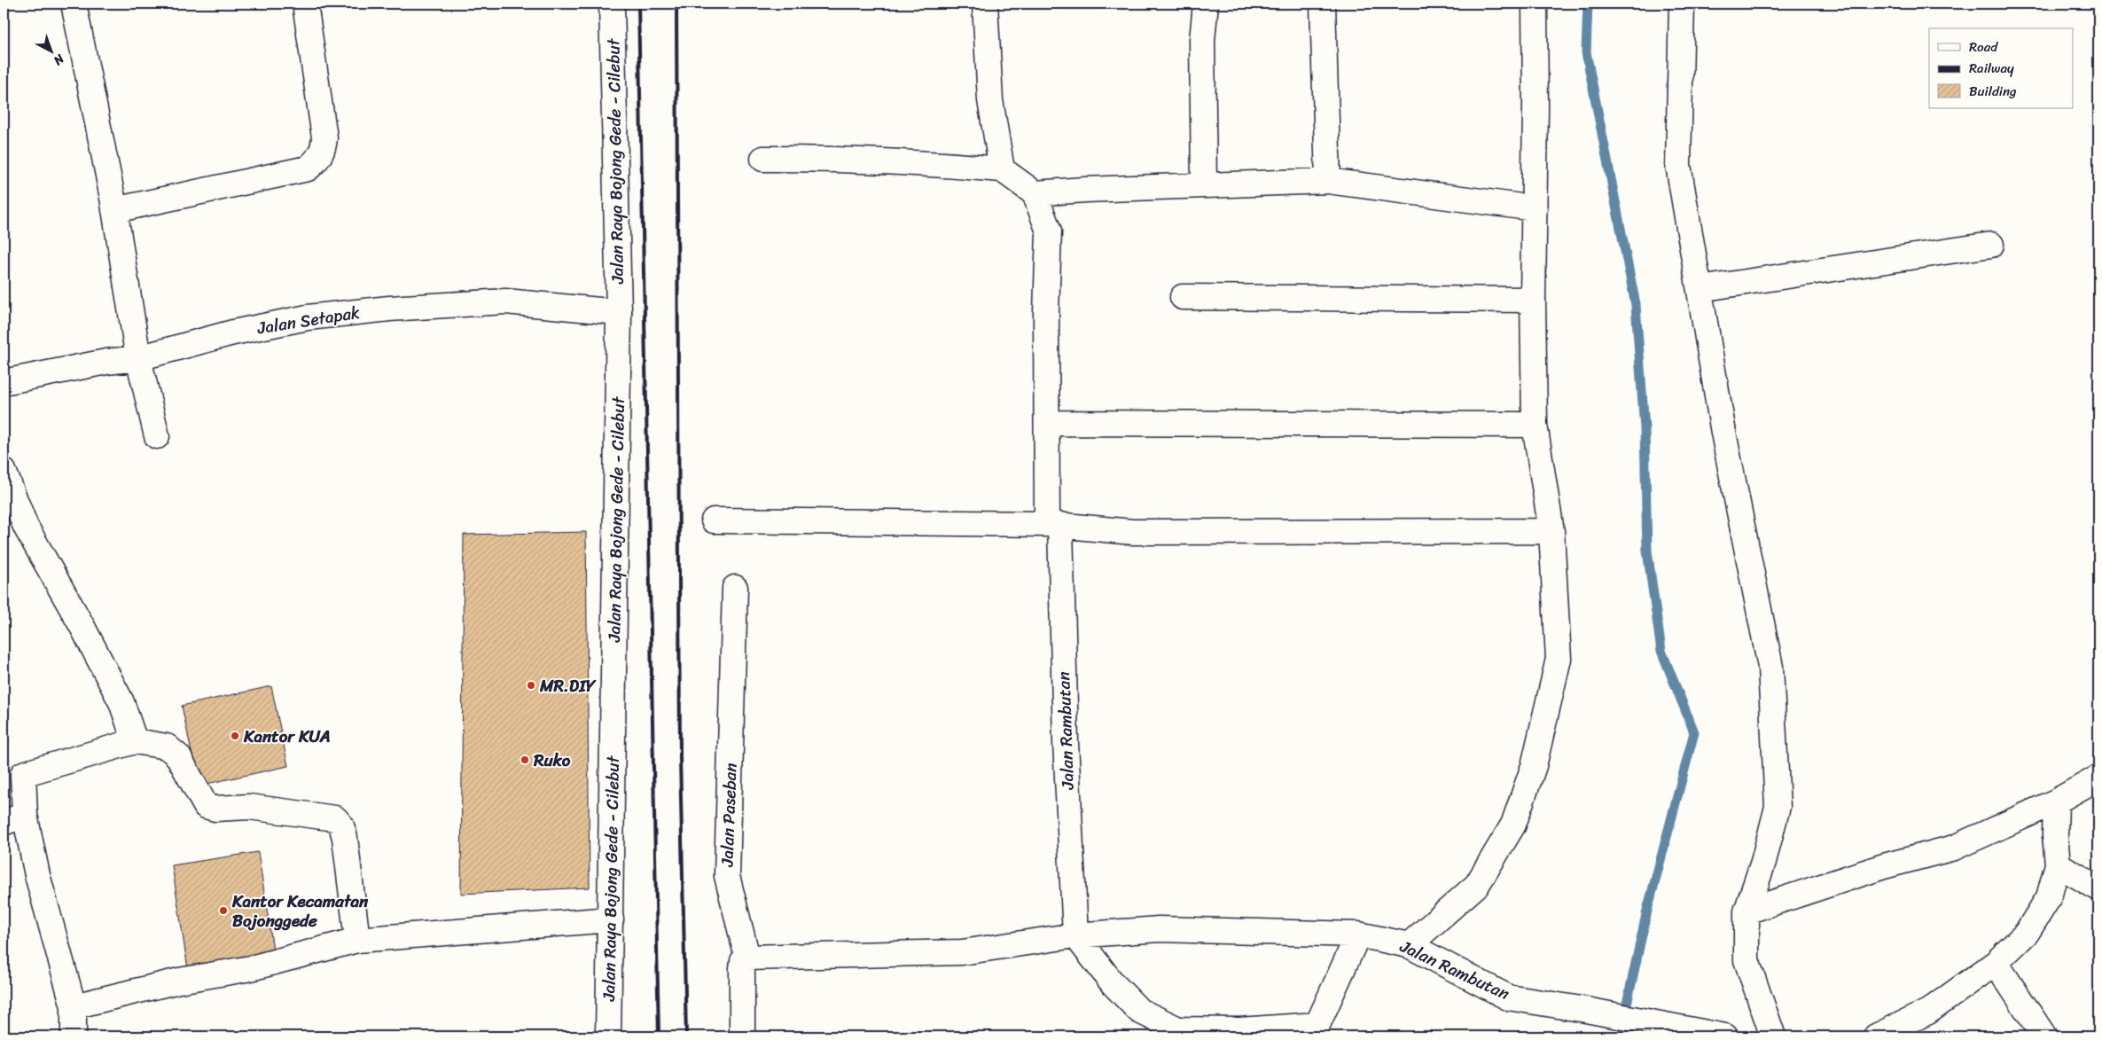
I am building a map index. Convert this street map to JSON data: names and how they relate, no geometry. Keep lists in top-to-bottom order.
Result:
{
  "streets": {
    "street": [
      "Jalan Raya Bojong Gede - Cilebut",
      "Jalan Setapak",
      "Jalan Rambutan",
      "Jalan Paseban"
    ]
  },
  "crossings": [
    ["Jalan Raya Bojong Gede - Cilebut", "Jalan Setapak"],
    ["Jalan Rambutan", "Jalan Paseban"]
  ],
  "places": [
    "MR.DIY",
    "Kantor KUA",
    "Ruko",
    "Kantor Kecamatan Bojonggede"
  ],
  "legend": ["Road", "Railway", "Building"],
  "north": "bottom right"
}
